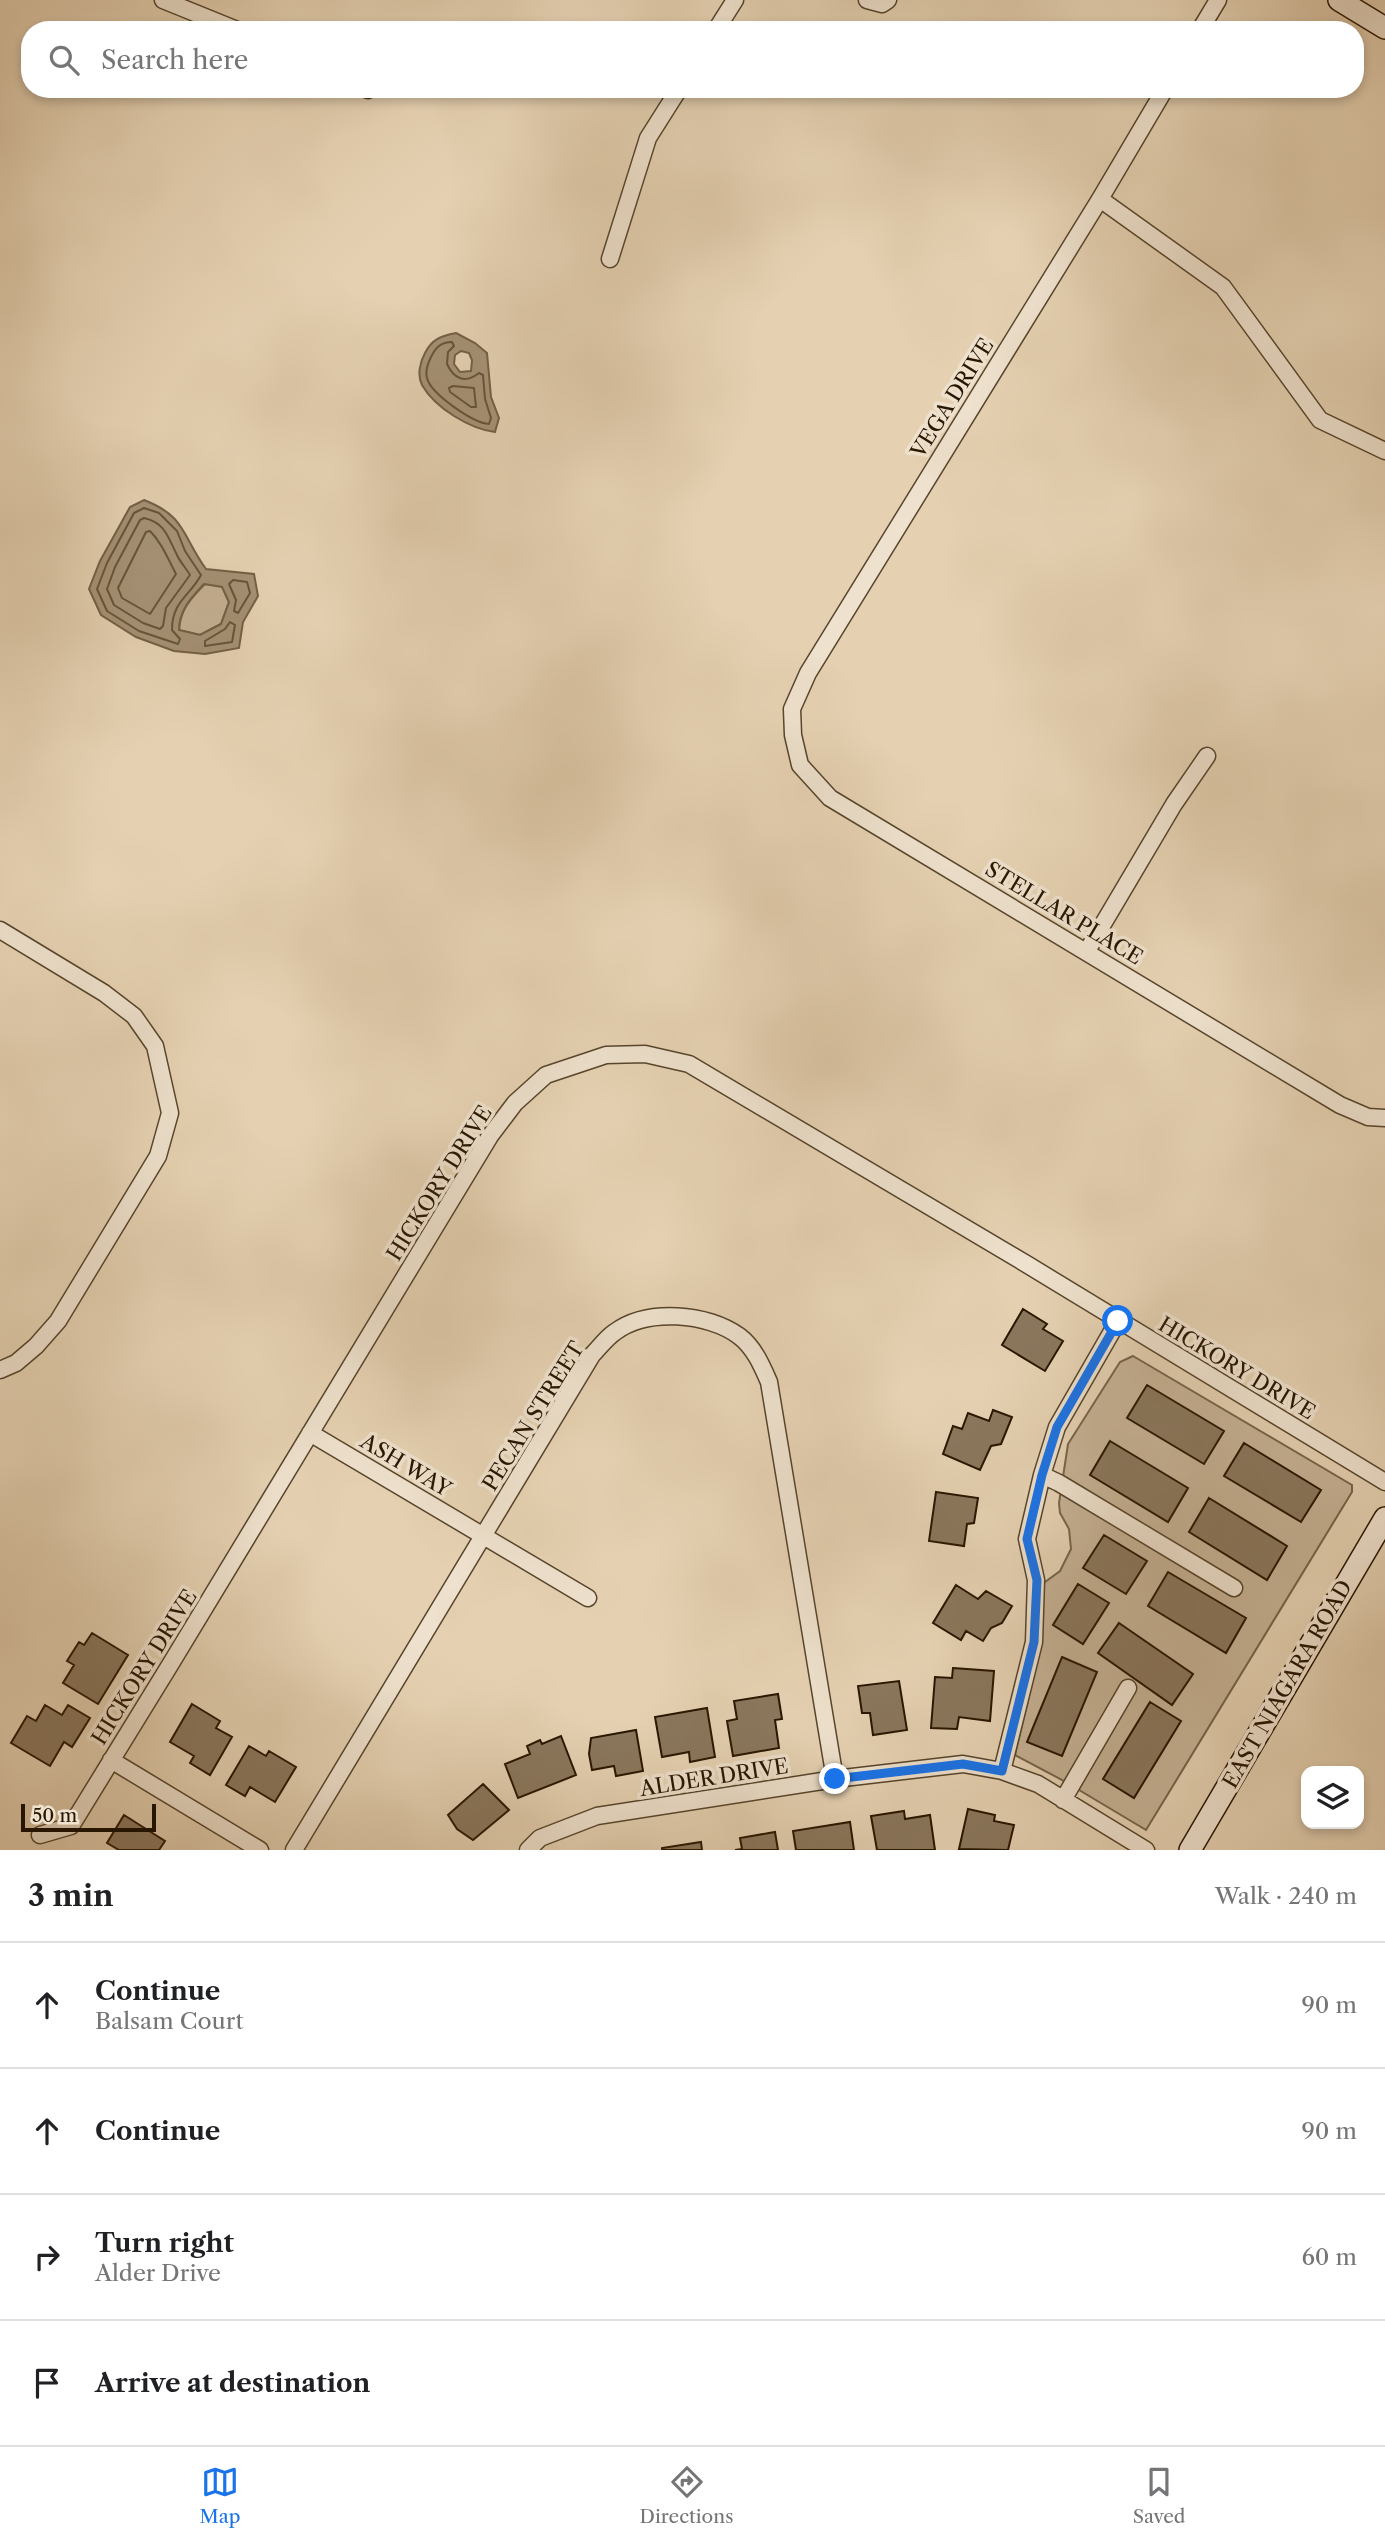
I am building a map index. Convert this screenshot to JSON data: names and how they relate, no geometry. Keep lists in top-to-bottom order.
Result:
{
  "streets": {
    "street": [
      "VEGA DRIVE",
      "STELLAR PLACE",
      "HICKORY DRIVE",
      "PECAN STREET",
      "ASH WAY",
      "EAST NIAGARA ROAD",
      "ALDER DRIVE"
    ]
  },
  "crossings": [
    ["VEGA DRIVE", "STELLAR PLACE"],
    ["HICKORY DRIVE", "ASH WAY"],
    ["PECAN STREET", "ASH WAY"],
    ["PECAN STREET", "ALDER DRIVE"]
  ],
  "scale_bar": "50 m",
  "page": {
    "search": "Search here",
    "scale": "50 m",
    "heading": ["3 min", "Walk · 240 m"],
    "list": [
      ["Continue", "Balsam Court", "90 m"],
      ["Continue", "90 m"],
      ["Turn right", "Alder Drive", "60 m"],
      "Arrive at destination"
    ],
    "nav": ["Map", "Directions", "Saved"]
  }
}
